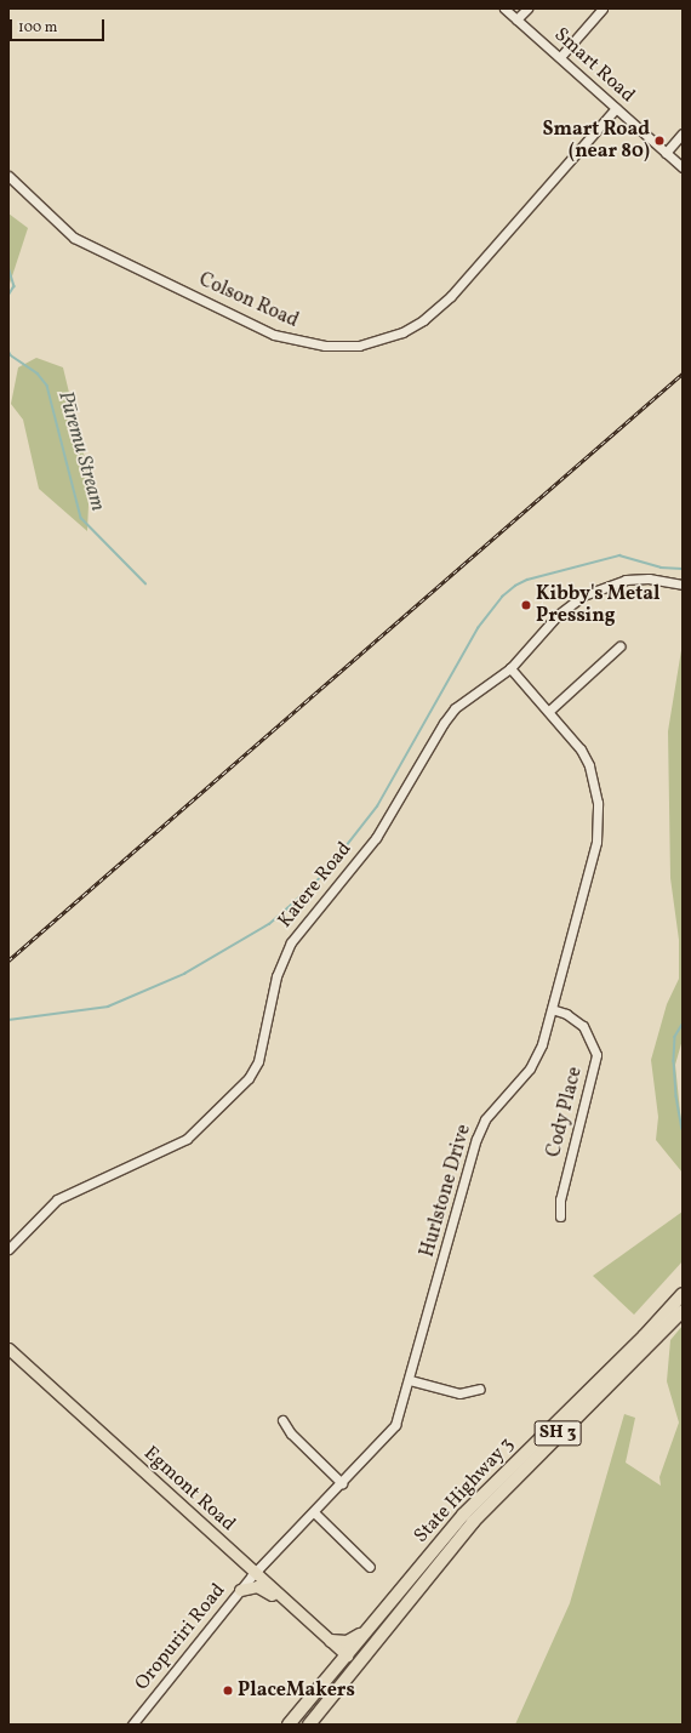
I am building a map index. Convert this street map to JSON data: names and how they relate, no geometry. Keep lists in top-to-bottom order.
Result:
{
  "streets": {
    "highway": ["SH 3", "State Highway 3"],
    "main road": ["Egmont Road"],
    "street": [
      "Smart Road",
      "Colson Road",
      "Katere Road",
      "Cody Place",
      "Hurlstone Drive",
      "Oropuriri Road"
    ]
  },
  "crossings": [
    ["Smart Road", "Colson Road"],
    ["Katere Road", "Hurlstone Drive"],
    ["Cody Place", "Hurlstone Drive"],
    ["Hurlstone Drive", "Egmont Road"],
    ["Hurlstone Drive", "Oropuriri Road"],
    ["Egmont Road", "State Highway 3"],
    ["Egmont Road", "Oropuriri Road"]
  ],
  "water": ["Pūremu Stream"],
  "places": ["Smart Road (near 80)", "Kibby's Metal Pressing", "PlaceMakers"],
  "scale_bar": "100 m"
}
